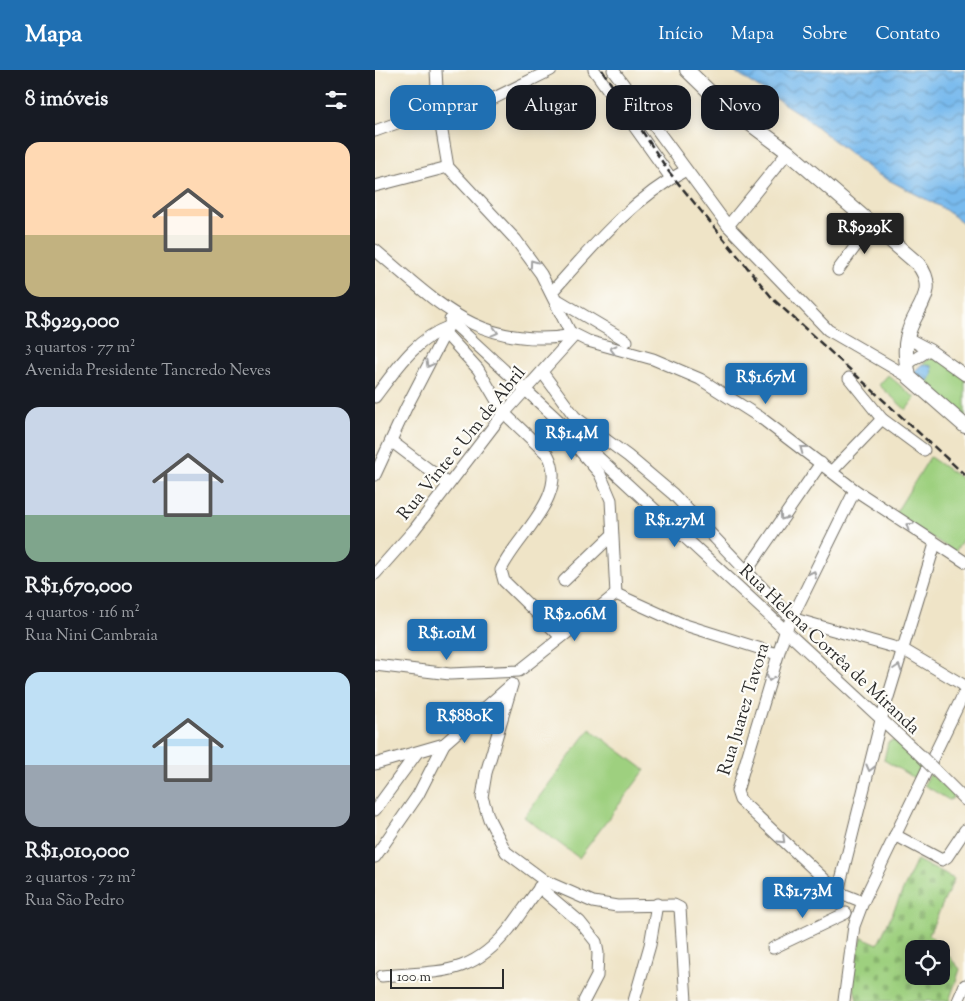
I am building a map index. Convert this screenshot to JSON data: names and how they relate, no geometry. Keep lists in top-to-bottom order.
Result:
{
  "streets": {
    "street": ["Rua Vinte e Um de Abril", "Rua Helena Corrêa de Miranda", "Rua Juarez Tavora"]
  },
  "crossings": [
    ["Rua Vinte e Um de Abril", "Rua Helena Corrêa de Miranda"],
    ["Rua Helena Corrêa de Miranda", "Rua Juarez Tavora"]
  ],
  "scale_bar": "100 m",
  "page": {
    "header": "Mapa",
    "nav": [
      "Início",
      "Mapa",
      "Sobre",
      "Contato"
    ],
    "heading": "8 imóveis",
    "chip": [
      "Comprar",
      "Alugar",
      "Filtros",
      "Novo"
    ],
    "list": [
      {
        "name": "R$929,000",
        "note": "3 quartos · 77 m² · Avenida Presidente Tancredo Neves"
      },
      {
        "name": "R$1,670,000",
        "note": "4 quartos · 116 m² · Rua Nini Cambraia"
      },
      {
        "name": "R$1,010,000",
        "note": "2 quartos · 72 m² · Rua São Pedro"
      }
    ],
    "price": [
      "R$929K",
      "R$1.67M",
      "R$1.4M",
      "R$1.27M",
      "R$2.06M",
      "R$1.01M",
      "R$880K",
      "R$1.73M"
    ],
    "scale": "100 m"
  }
}
